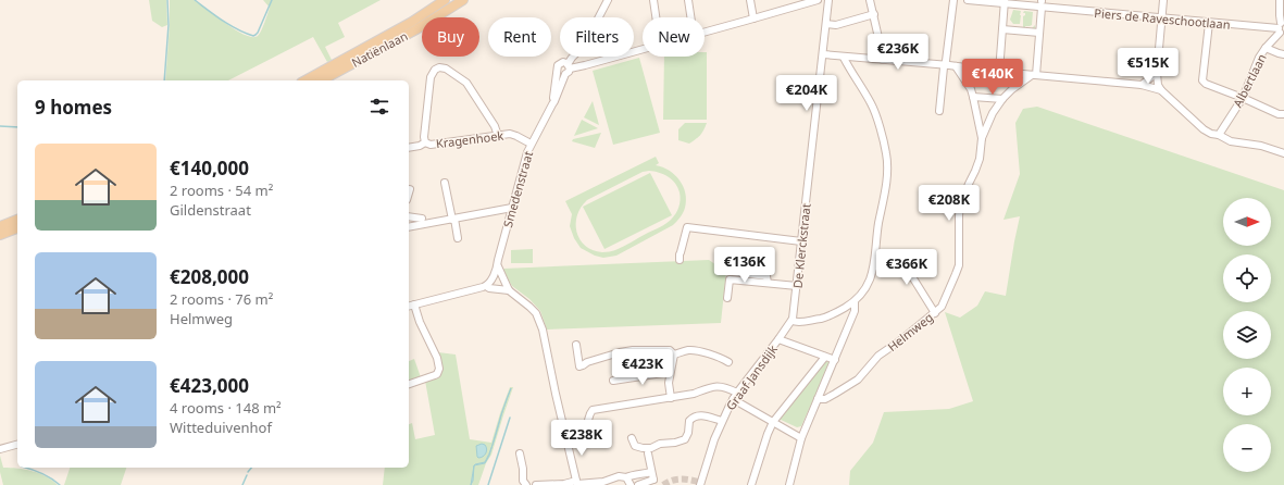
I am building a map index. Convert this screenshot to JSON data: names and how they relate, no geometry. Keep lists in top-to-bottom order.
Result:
{
  "streets": {
    "main road": ["Natiënlaan"],
    "street": [
      "Piers de Raveschootlaan",
      "Albertlaan",
      "Kragenhoek",
      "Smedenstraat",
      "De Klerckstraat",
      "Helmweg",
      "Graaf Jansdijk"
    ]
  },
  "crossings": [
    ["Piers de Raveschootlaan", "Albertlaan"],
    ["Kragenhoek", "Smedenstraat"],
    ["De Klerckstraat", "Graaf Jansdijk"]
  ],
  "north": "right",
  "page": {
    "chip": [
      "Buy",
      "Rent",
      "Filters",
      "New"
    ],
    "price": [
      "€236K",
      "€515K",
      "€140K",
      "€204K",
      "€208K",
      "€136K",
      "€366K",
      "€423K",
      "€238K"
    ],
    "heading": "9 homes",
    "list": [
      {
        "name": "€140,000",
        "note": "2 rooms · 54 m² · Gildenstraat"
      },
      {
        "name": "€208,000",
        "note": "2 rooms · 76 m² · Helmweg"
      },
      {
        "name": "€423,000",
        "note": "4 rooms · 148 m² · Witteduivenhof"
      }
    ],
    "map_buttons": ["+", "−"]
  }
}
